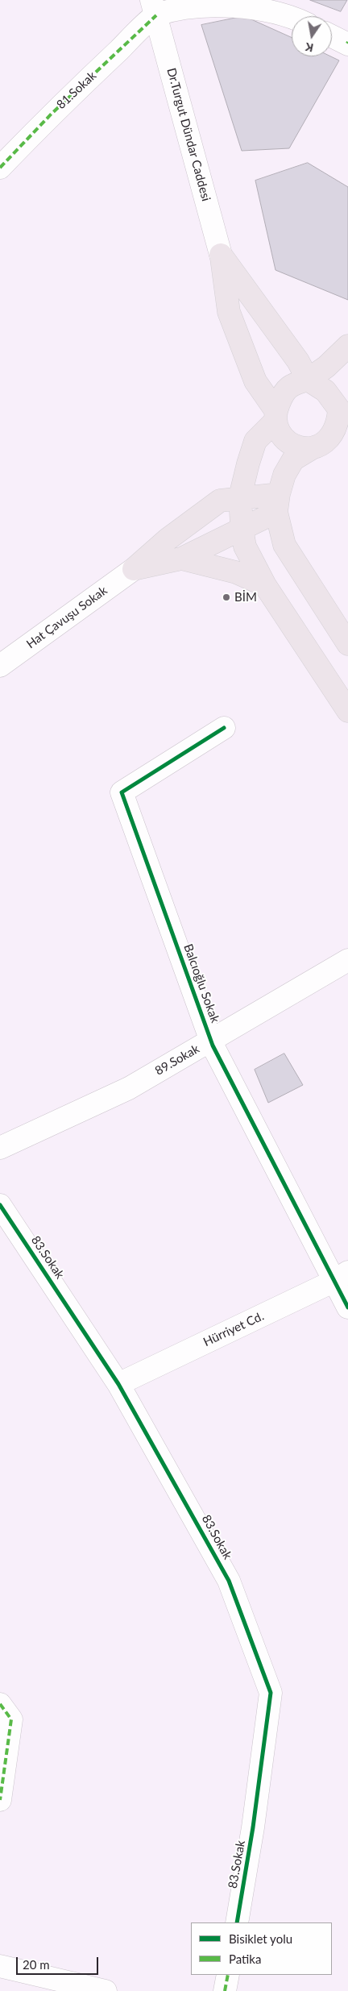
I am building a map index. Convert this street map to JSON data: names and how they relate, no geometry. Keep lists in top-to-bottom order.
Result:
{
  "streets": {
    "street": [
      "81.Sokak",
      "Dr.Turgut Dündar Caddesi",
      "Hat Çavuşu Sokak",
      "Balcıoğlu Sokak",
      "89.Sokak",
      "83.Sokak",
      "Hürriyet Cd."
    ]
  },
  "crossings": [
    ["81.Sokak", "Dr.Turgut Dündar Caddesi"],
    ["Balcıoğlu Sokak", "89.Sokak"],
    ["Balcıoğlu Sokak", "Hürriyet Cd."],
    ["83.Sokak", "Hürriyet Cd."]
  ],
  "places": ["BİM"],
  "legend": ["Bisiklet yolu", "Patika"],
  "scale_bar": "20 m",
  "north": "bottom"
}
